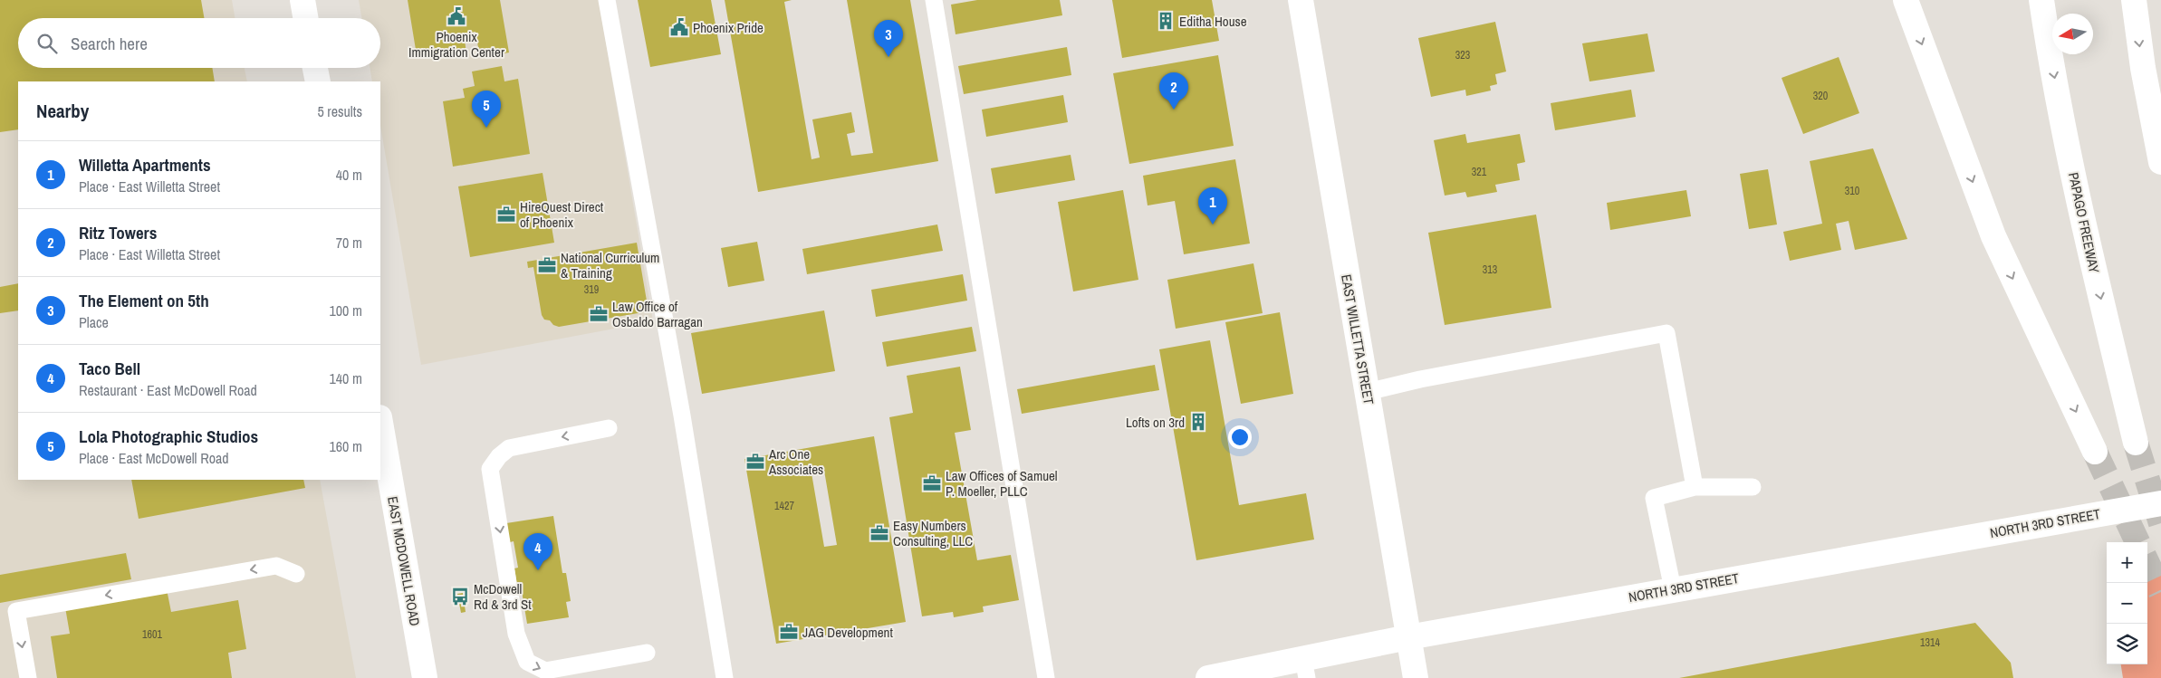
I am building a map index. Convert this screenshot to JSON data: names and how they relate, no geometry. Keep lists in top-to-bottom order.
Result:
{
  "streets": {
    "main road": [
      "PAPAGO FREEWAY",
      "EAST WILLETTA STREET",
      "NORTH 3RD STREET",
      "EAST MCDOWELL ROAD"
    ]
  },
  "crossings": [
    ["EAST WILLETTA STREET", "NORTH 3RD STREET"]
  ],
  "places": {
    "public building": ["Phoenix Immigration Center", "Phoenix Pride"],
    "building": ["Editha House", "Lofts on 3rd"],
    "office": [
      "HireQuest Direct of Phoenix",
      "National Curriculum & Training",
      "Law Office of Osbaldo Barragan",
      "Arc One Associates",
      "Law Offices of Samuel P. Moeller, PLLC",
      "Easy Numbers Consulting, LLC",
      "JAG Development"
    ],
    "bus stop": ["McDowell Rd & 3rd St"]
  },
  "house_numbers": [
    "323",
    "320",
    "321",
    "310",
    "313",
    "319",
    "1427",
    "1601",
    "1314"
  ],
  "north": "left",
  "page": {
    "search": "Search here",
    "pins": [
      "3",
      "2",
      "5",
      "1",
      "4"
    ],
    "heading": ["Nearby", "5 results"],
    "list": [
      {
        "mark": "1",
        "name": "Willetta Apartments",
        "note": "Place · East Willetta Street",
        "value": "40 m"
      },
      {
        "mark": "2",
        "name": "Ritz Towers",
        "note": "Place · East Willetta Street",
        "value": "70 m"
      },
      {
        "mark": "3",
        "name": "The Element on 5th",
        "note": "Place",
        "value": "100 m"
      },
      {
        "mark": "4",
        "name": "Taco Bell",
        "note": "Restaurant · East McDowell Road",
        "value": "140 m"
      },
      {
        "mark": "5",
        "name": "Lola Photographic Studios",
        "note": "Place · East McDowell Road",
        "value": "160 m"
      }
    ],
    "map_buttons": ["+", "−"]
  }
}
